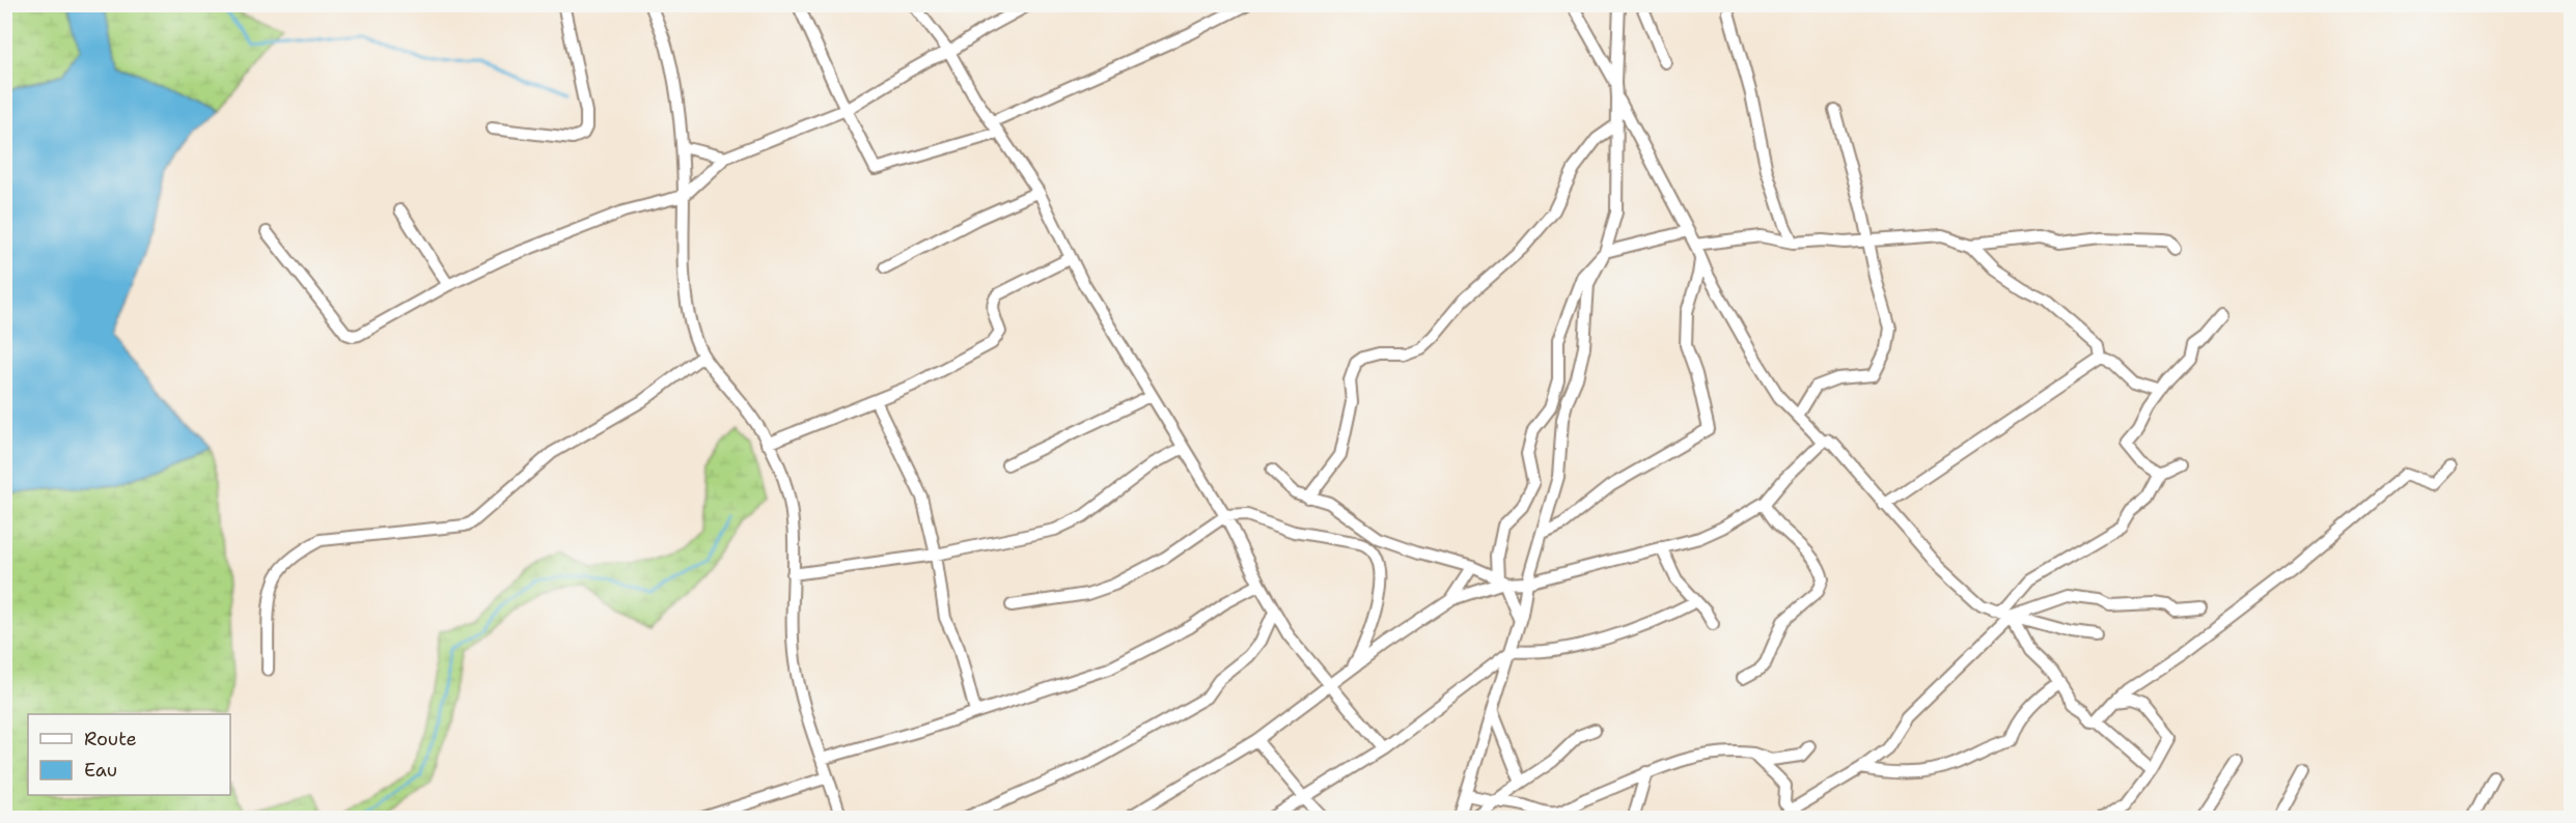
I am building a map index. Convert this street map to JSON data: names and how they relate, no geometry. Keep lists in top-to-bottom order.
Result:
{
  "legend": ["Route", "Eau"]
}
